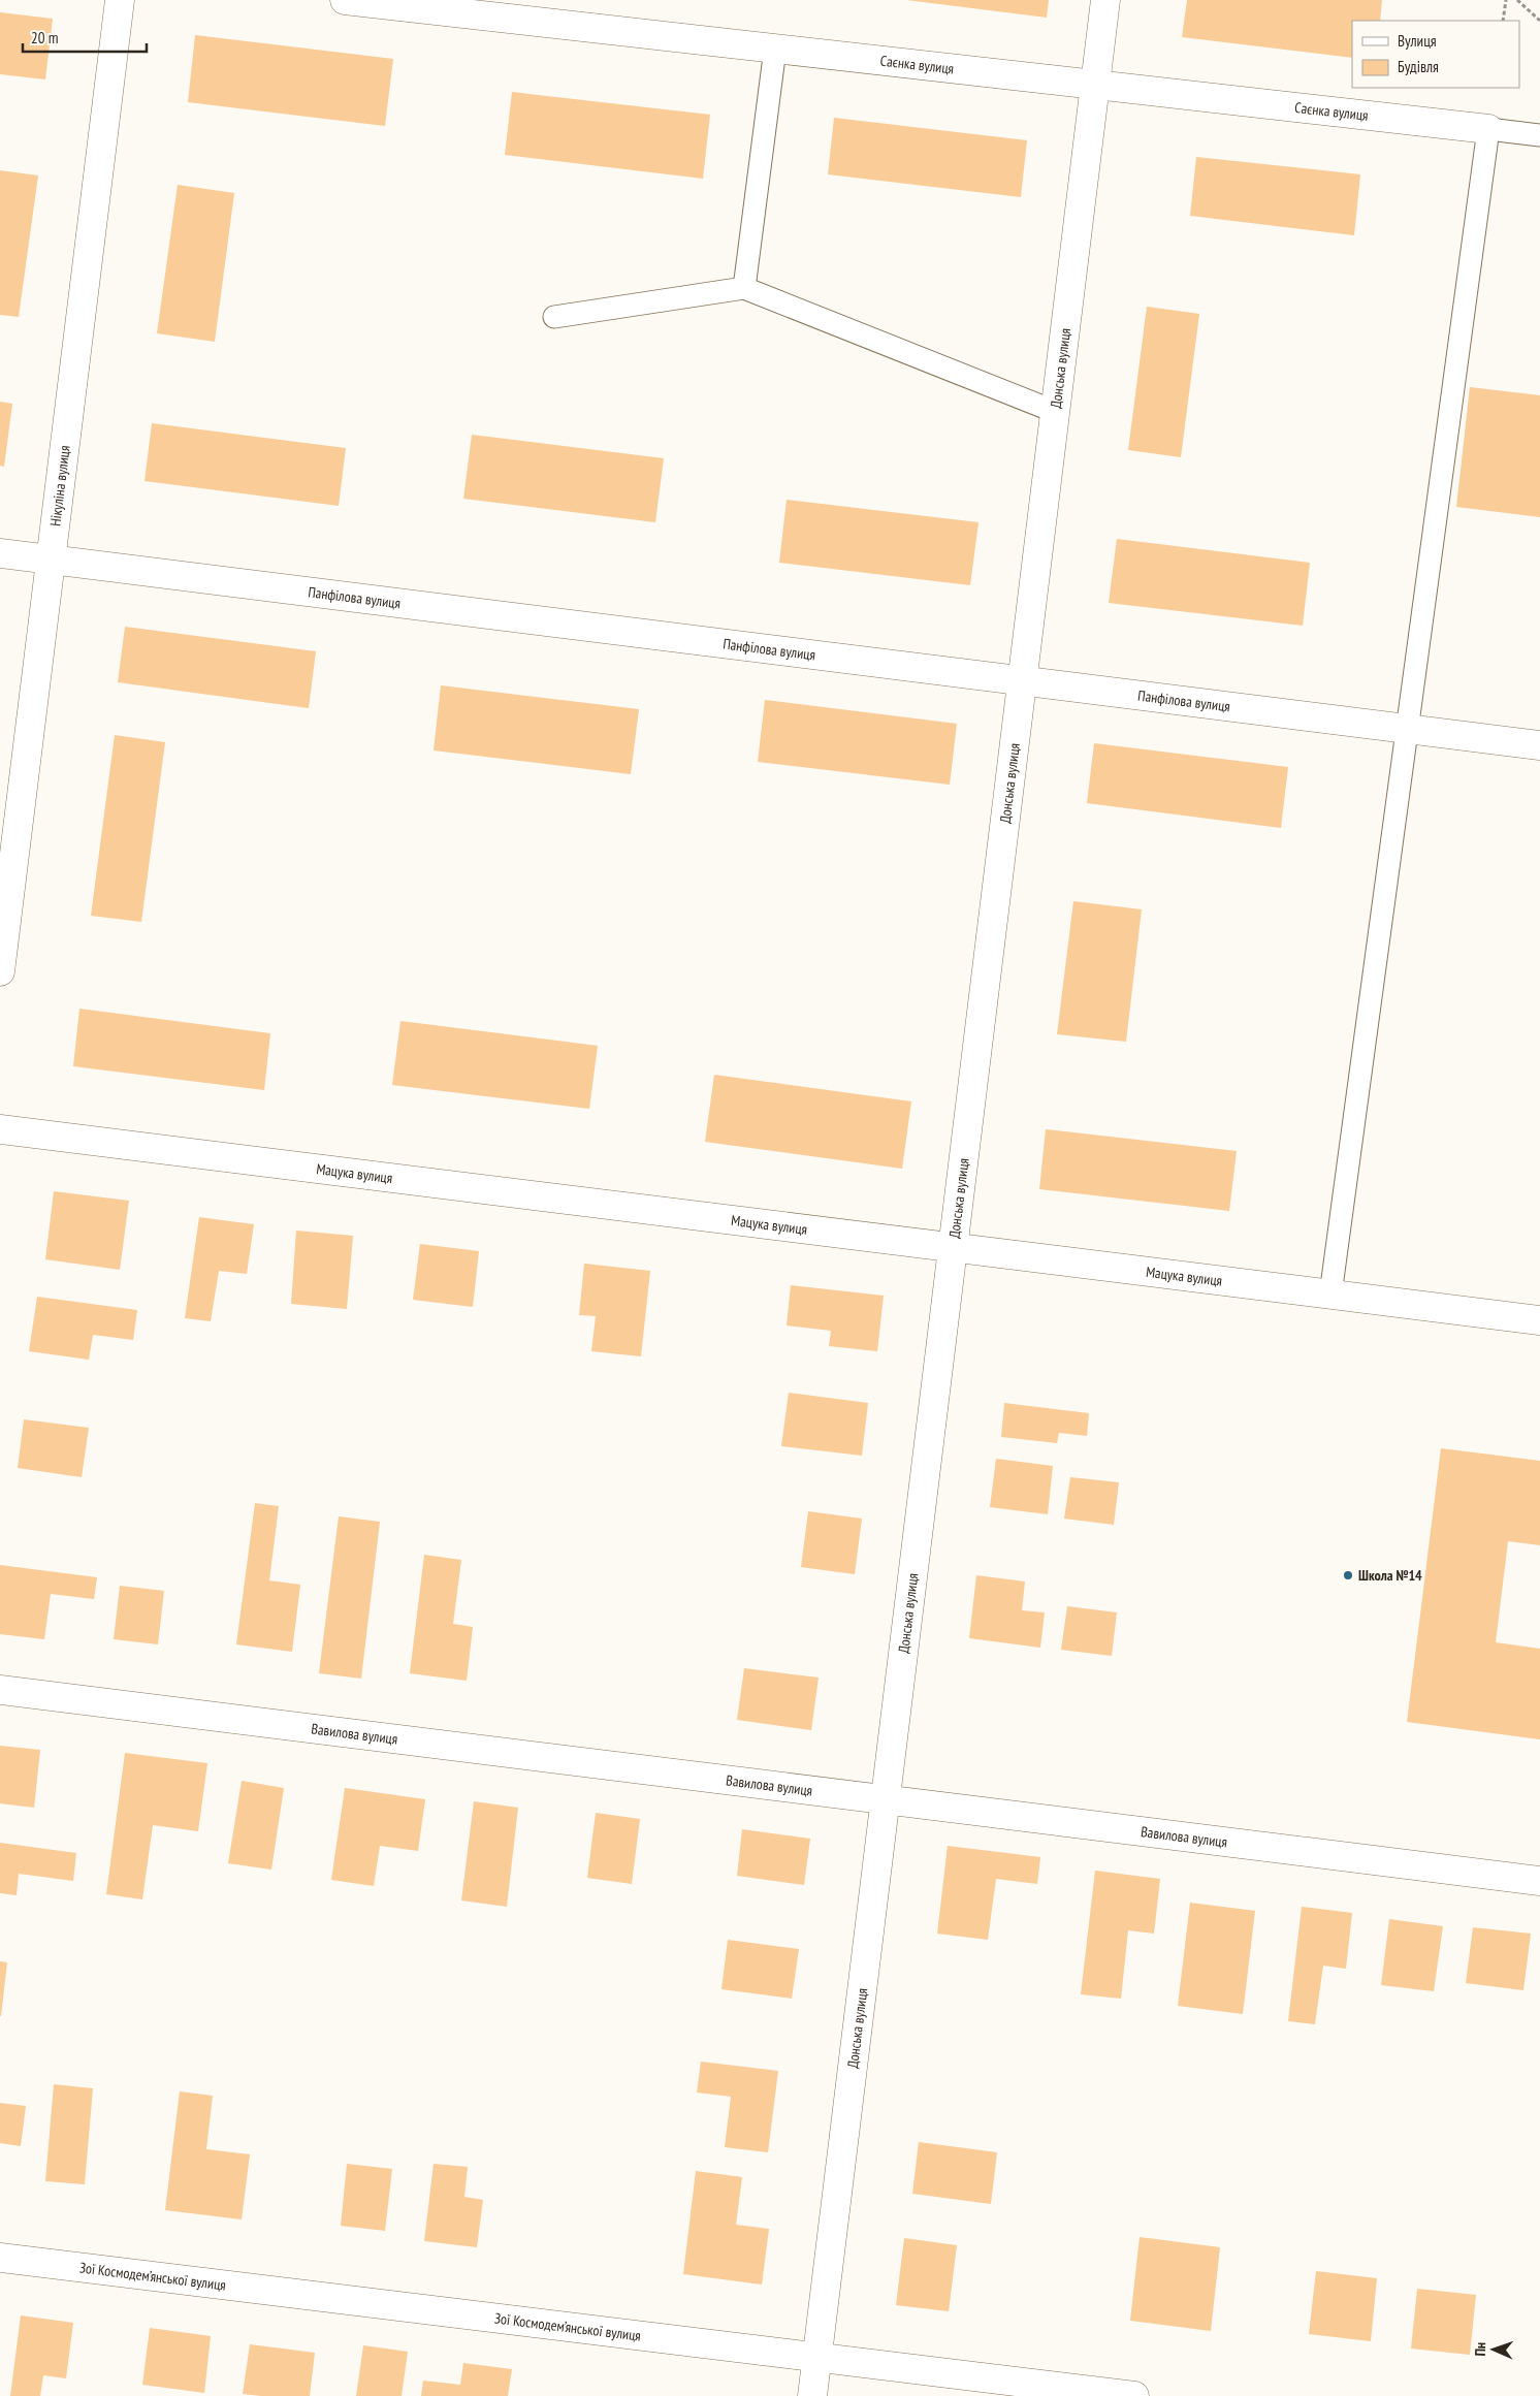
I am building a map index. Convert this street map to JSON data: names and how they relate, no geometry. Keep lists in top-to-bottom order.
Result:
{
  "streets": {
    "street": [
      "Саєнка вулиця",
      "Донська вулиця",
      "Нікуліна вулиця",
      "Панфілова вулиця",
      "Мацука вулиця",
      "Вавилова вулиця",
      "Зої Космодем’янської вулиця"
    ]
  },
  "crossings": [
    ["Саєнка вулиця", "Донська вулиця"],
    ["Донська вулиця", "Панфілова вулиця"],
    ["Донська вулиця", "Мацука вулиця"],
    ["Донська вулиця", "Вавилова вулиця"],
    ["Донська вулиця", "Зої Космодем’янської вулиця"],
    ["Нікуліна вулиця", "Панфілова вулиця"]
  ],
  "places": ["Школа №14"],
  "legend": ["Вулиця", "Будівля"],
  "scale_bar": "20 m",
  "north": "left"
}
